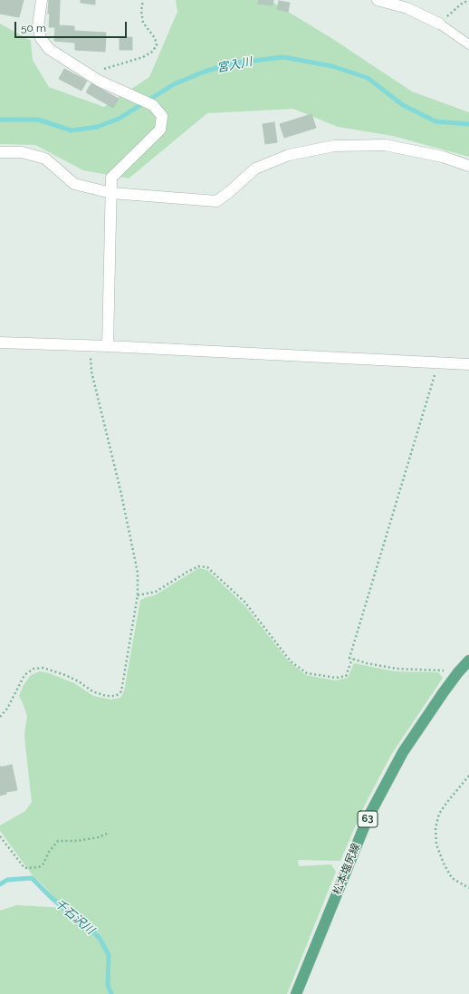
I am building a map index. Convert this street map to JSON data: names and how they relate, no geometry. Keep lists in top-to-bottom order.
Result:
{
  "streets": {
    "main road": ["63", "松本塩尻線"]
  },
  "water": ["宮入川", "千石沢川"],
  "scale_bar": "50 m"
}
